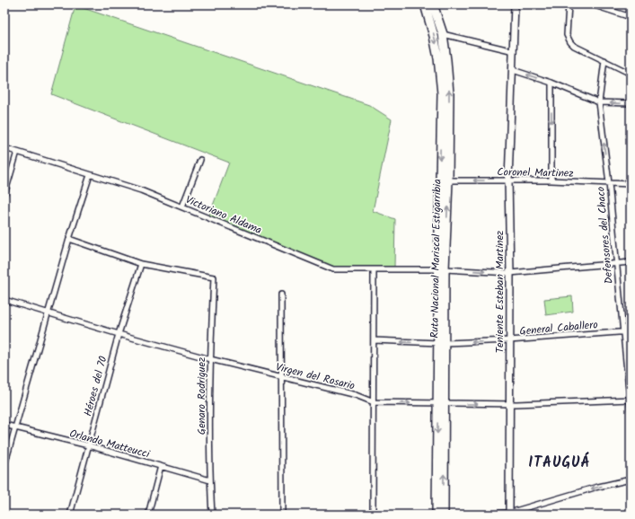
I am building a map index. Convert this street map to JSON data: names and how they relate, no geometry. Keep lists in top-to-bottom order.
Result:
{
  "streets": {
    "highway": ["Ruta Nacional Mariscal Estigarribia"],
    "street": [
      "Coronel Martinez",
      "Victoriano Aldama",
      "Defensores del Chaco",
      "Teniente Esteban Martinez",
      "General Caballero",
      "Virgen del Rosario",
      "Héroes del 70",
      "Genaro Rodriguez",
      "Orlando Matteucci"
    ]
  },
  "crossings": [
    ["Coronel Martinez", "Defensores del Chaco"],
    ["Coronel Martinez", "Ruta Nacional Mariscal Estigarribia"],
    ["Coronel Martinez", "Teniente Esteban Martinez"],
    ["Victoriano Aldama", "Defensores del Chaco"],
    ["Victoriano Aldama", "Ruta Nacional Mariscal Estigarribia"],
    ["Victoriano Aldama", "Teniente Esteban Martinez"],
    ["Defensores del Chaco", "General Caballero"],
    ["Defensores del Chaco", "Virgen del Rosario"],
    ["Ruta Nacional Mariscal Estigarribia", "General Caballero"],
    ["Ruta Nacional Mariscal Estigarribia", "Virgen del Rosario"],
    ["Teniente Esteban Martinez", "General Caballero"],
    ["Teniente Esteban Martinez", "Virgen del Rosario"],
    ["Virgen del Rosario", "Héroes del 70"],
    ["Virgen del Rosario", "Genaro Rodriguez"],
    ["Héroes del 70", "Genaro Rodriguez"],
    ["Héroes del 70", "Orlando Matteucci"],
    ["Genaro Rodriguez", "Orlando Matteucci"]
  ],
  "one_way": ["General Caballero"],
  "districts": ["ITAUGUÁ"]
}
